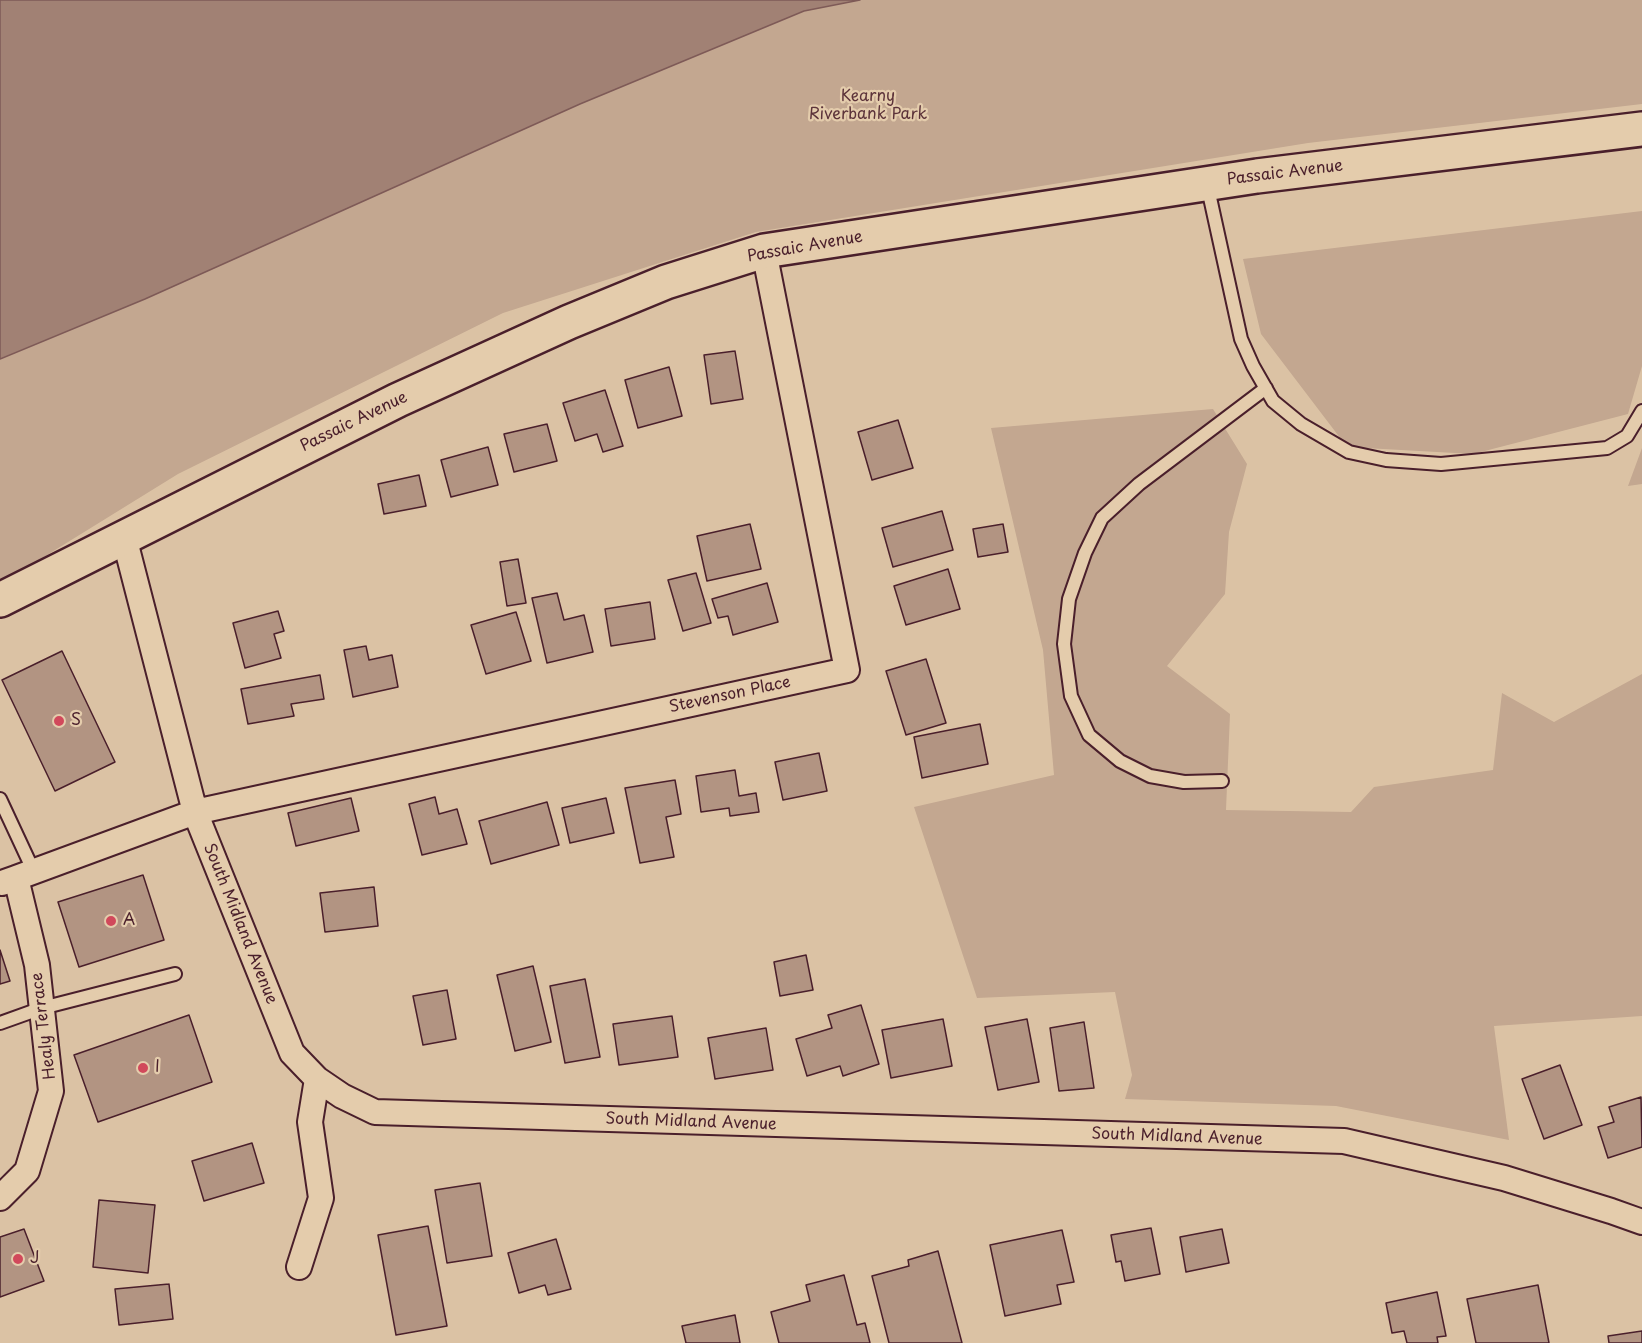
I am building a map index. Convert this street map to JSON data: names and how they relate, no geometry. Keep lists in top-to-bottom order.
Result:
{
  "streets": {
    "main road": ["Passaic Avenue"],
    "street": ["Stevenson Place", "South Midland Avenue", "Healy Terrace"]
  },
  "crossings": [
    ["Passaic Avenue", "Stevenson Place"],
    ["Passaic Avenue", "South Midland Avenue"],
    ["Stevenson Place", "South Midland Avenue"]
  ],
  "parks": ["Kearny Riverbank Park"],
  "places": [
    "S",
    "A",
    "I",
    "J"
  ]
}
